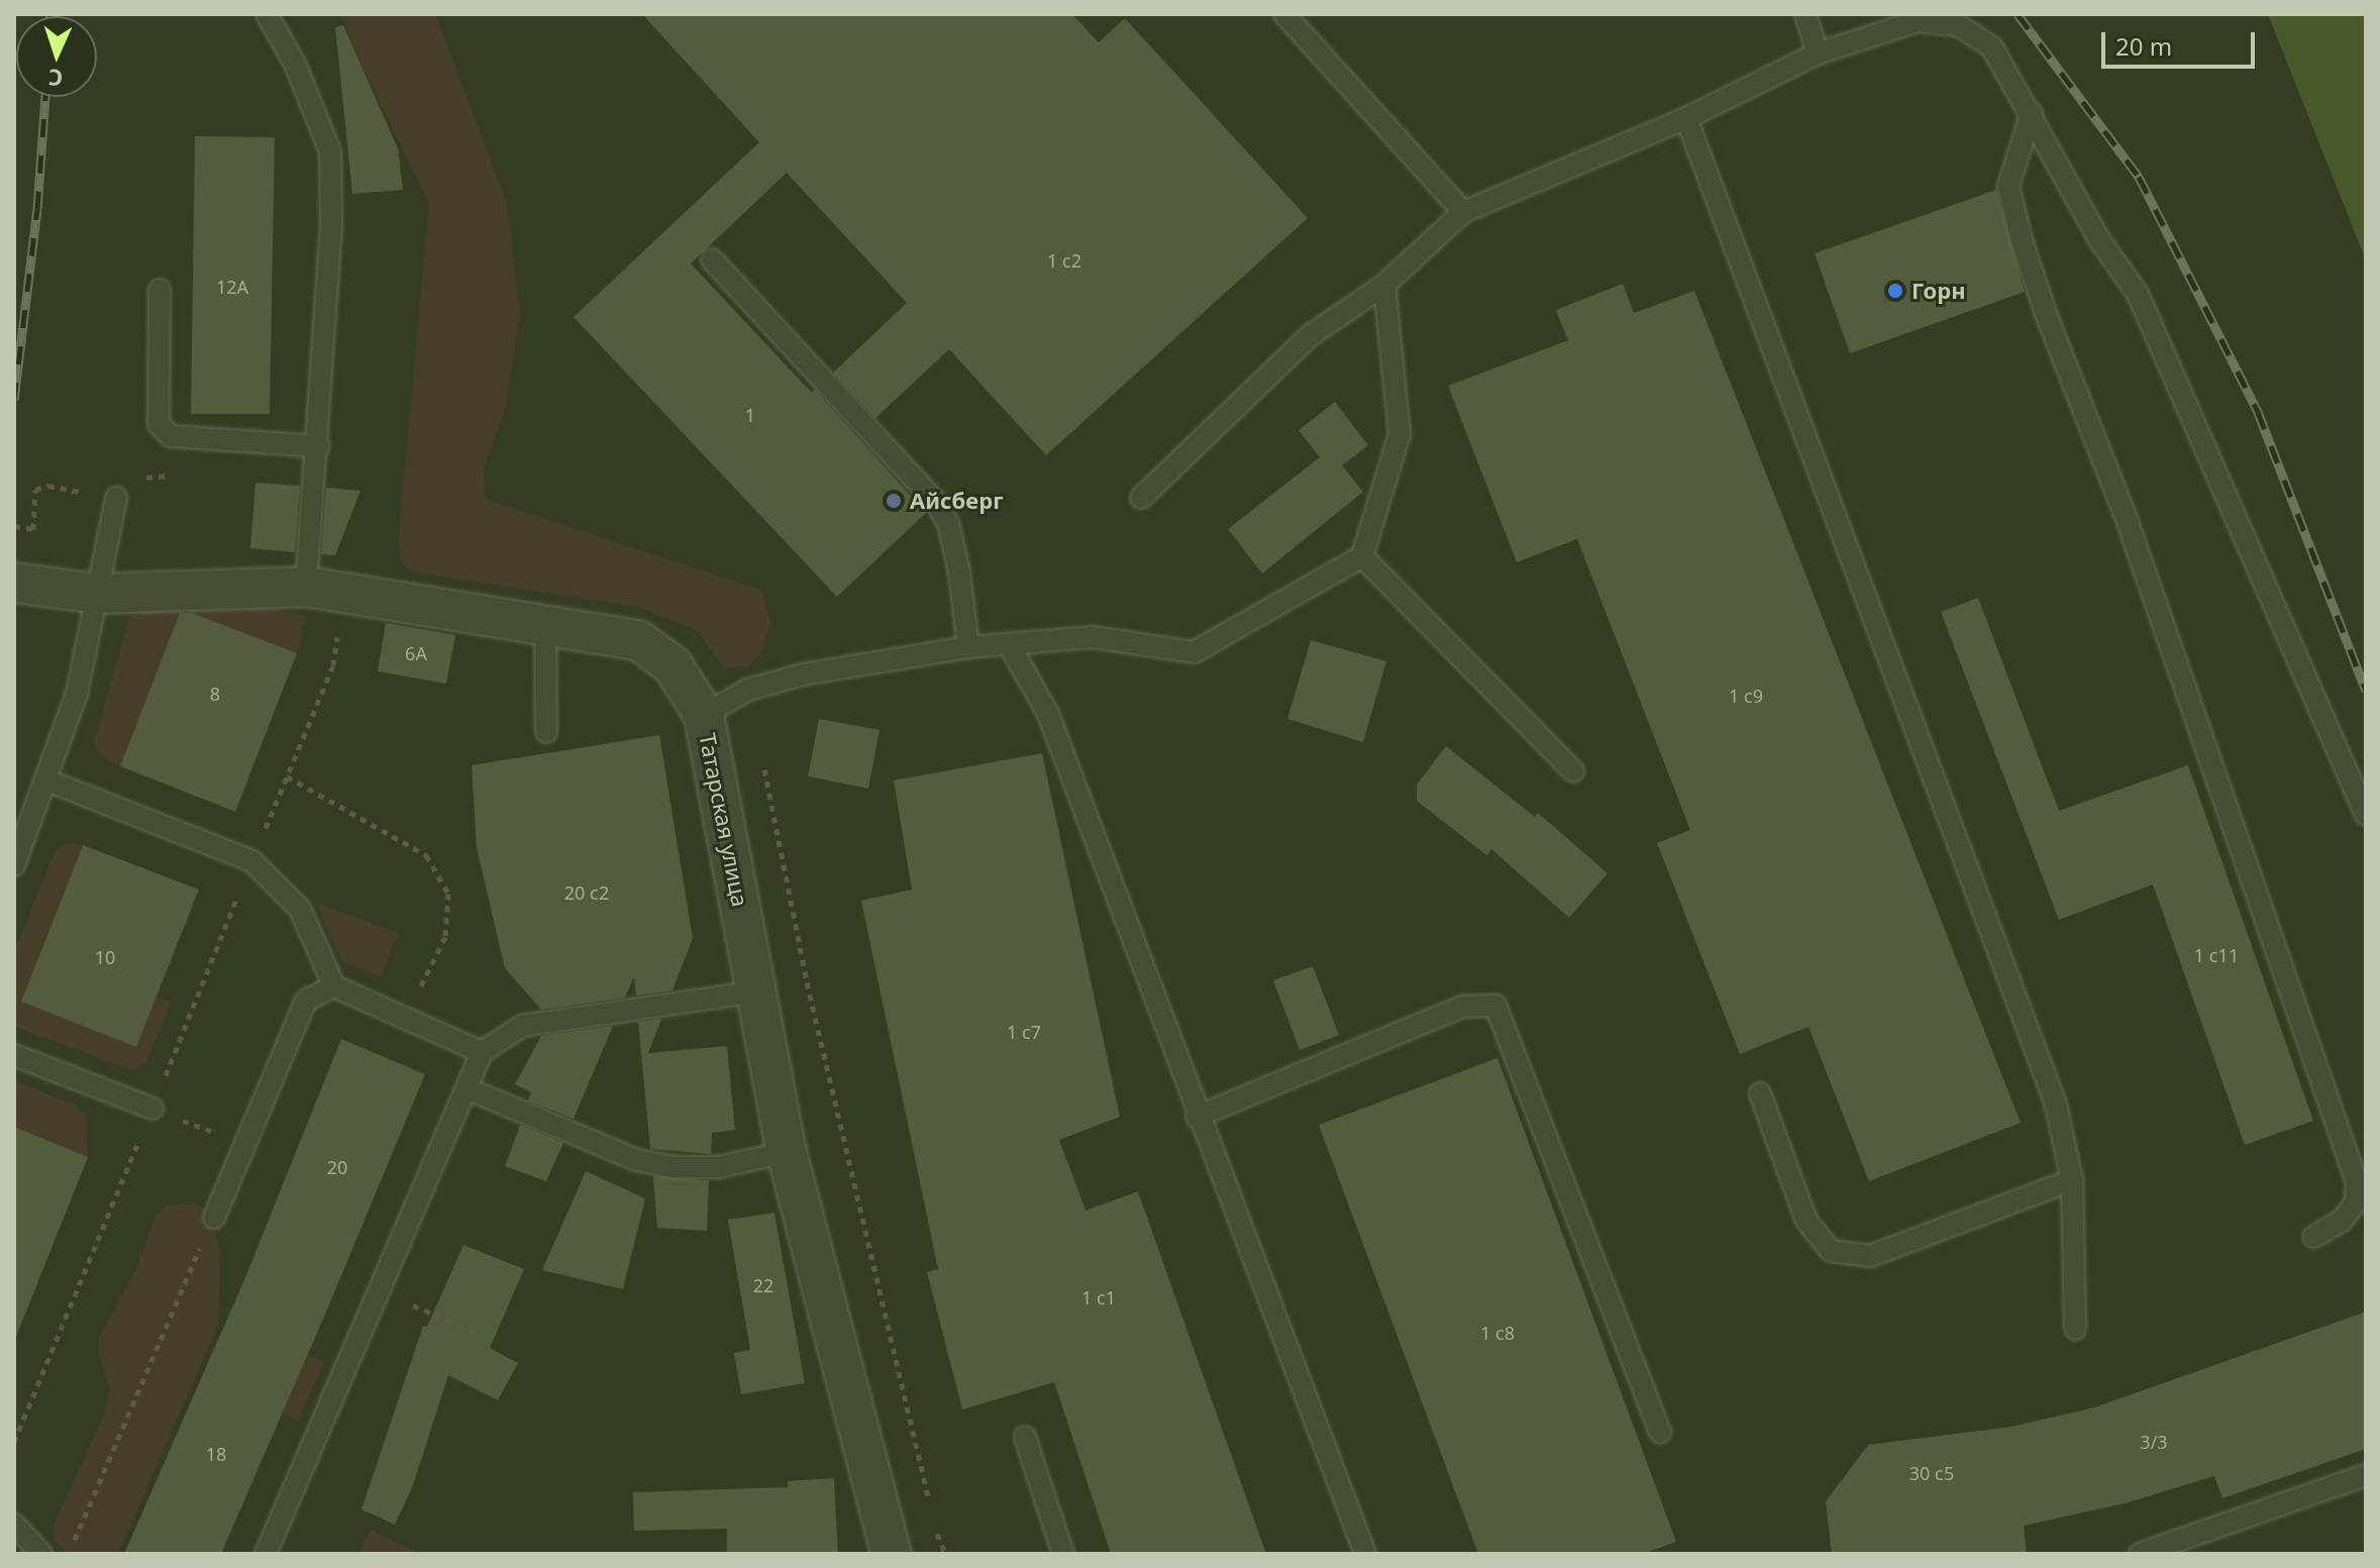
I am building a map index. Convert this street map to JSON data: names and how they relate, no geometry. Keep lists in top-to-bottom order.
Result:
{
  "streets": {
    "street": ["Татарская улица"]
  },
  "places": ["Горн", "Айсберг"],
  "house_numbers": [
    "1 с2",
    "12А",
    "1",
    "6А",
    "8",
    "1 с9",
    "20 с2",
    "1 с11",
    "10",
    "1 с7",
    "20",
    "22",
    "1 с1",
    "1 с8",
    "3/3",
    "18",
    "30 с5"
  ],
  "scale_bar": "20 m",
  "north": "bottom"
}
